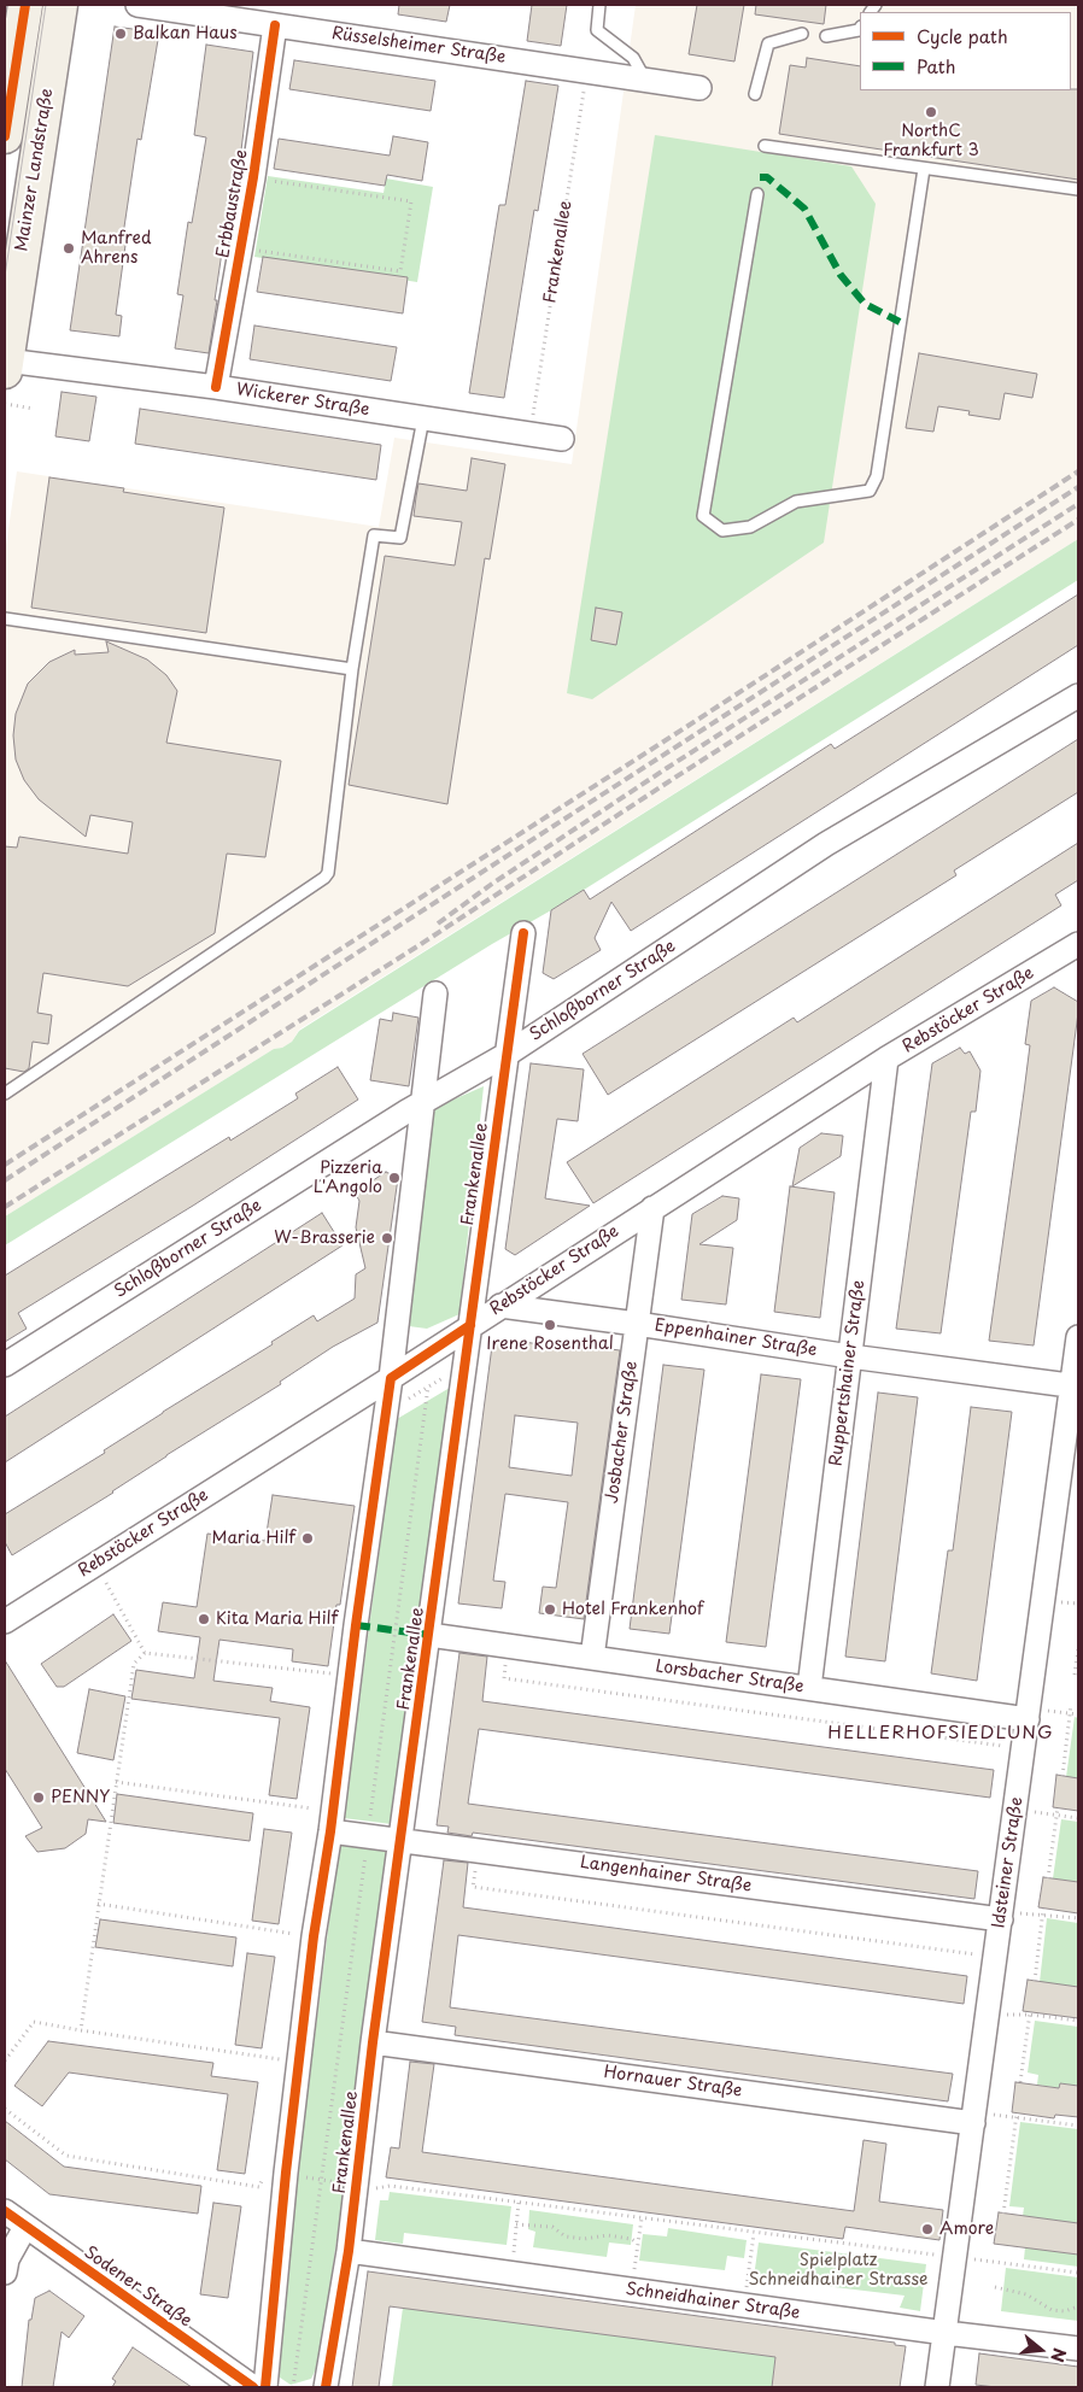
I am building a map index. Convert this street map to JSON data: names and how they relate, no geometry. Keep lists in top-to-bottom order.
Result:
{
  "streets": {
    "main road": ["Mainzer Landstraße"],
    "street": [
      "Rüsselsheimer Straße",
      "Erbbaustraße",
      "Frankenallee",
      "Wickerer Straße",
      "Schloßborner Straße",
      "Rebstöcker Straße",
      "Eppenhainer Straße",
      "Ruppertshainer Straße",
      "Josbacher Straße",
      "Lorsbacher Straße",
      "Idsteiner Straße",
      "Langenhainer Straße",
      "Hornauer Straße",
      "Sodener Straße",
      "Schneidhainer Straße"
    ]
  },
  "crossings": [
    ["Rüsselsheimer Straße", "Erbbaustraße"],
    ["Rüsselsheimer Straße", "Frankenallee"],
    ["Mainzer Landstraße", "Wickerer Straße"],
    ["Erbbaustraße", "Wickerer Straße"],
    ["Frankenallee", "Wickerer Straße"],
    ["Frankenallee", "Schloßborner Straße"],
    ["Frankenallee", "Rebstöcker Straße"],
    ["Frankenallee", "Lorsbacher Straße"],
    ["Frankenallee", "Langenhainer Straße"],
    ["Frankenallee", "Hornauer Straße"],
    ["Frankenallee", "Schneidhainer Straße"],
    ["Rebstöcker Straße", "Eppenhainer Straße"],
    ["Rebstöcker Straße", "Ruppertshainer Straße"],
    ["Rebstöcker Straße", "Josbacher Straße"],
    ["Eppenhainer Straße", "Ruppertshainer Straße"],
    ["Eppenhainer Straße", "Josbacher Straße"],
    ["Eppenhainer Straße", "Idsteiner Straße"],
    ["Ruppertshainer Straße", "Lorsbacher Straße"],
    ["Josbacher Straße", "Lorsbacher Straße"],
    ["Lorsbacher Straße", "Idsteiner Straße"],
    ["Idsteiner Straße", "Langenhainer Straße"],
    ["Idsteiner Straße", "Hornauer Straße"],
    ["Idsteiner Straße", "Schneidhainer Straße"]
  ],
  "districts": ["HELLERHOFSIEDLUNG"],
  "parks": ["Spielplatz Schneidhainer Strasse"],
  "places": [
    "Balkan Haus",
    "NorthC Frankfurt 3",
    "Manfred Ahrens",
    "Pizzeria L'Angolo",
    "W-Brasserie",
    "Irene Rosenthal",
    "Maria Hilf",
    "Hotel Frankenhof",
    "Kita Maria Hilf",
    "PENNY",
    "Amore"
  ],
  "legend": ["Cycle path", "Path"],
  "north": "right"
}
